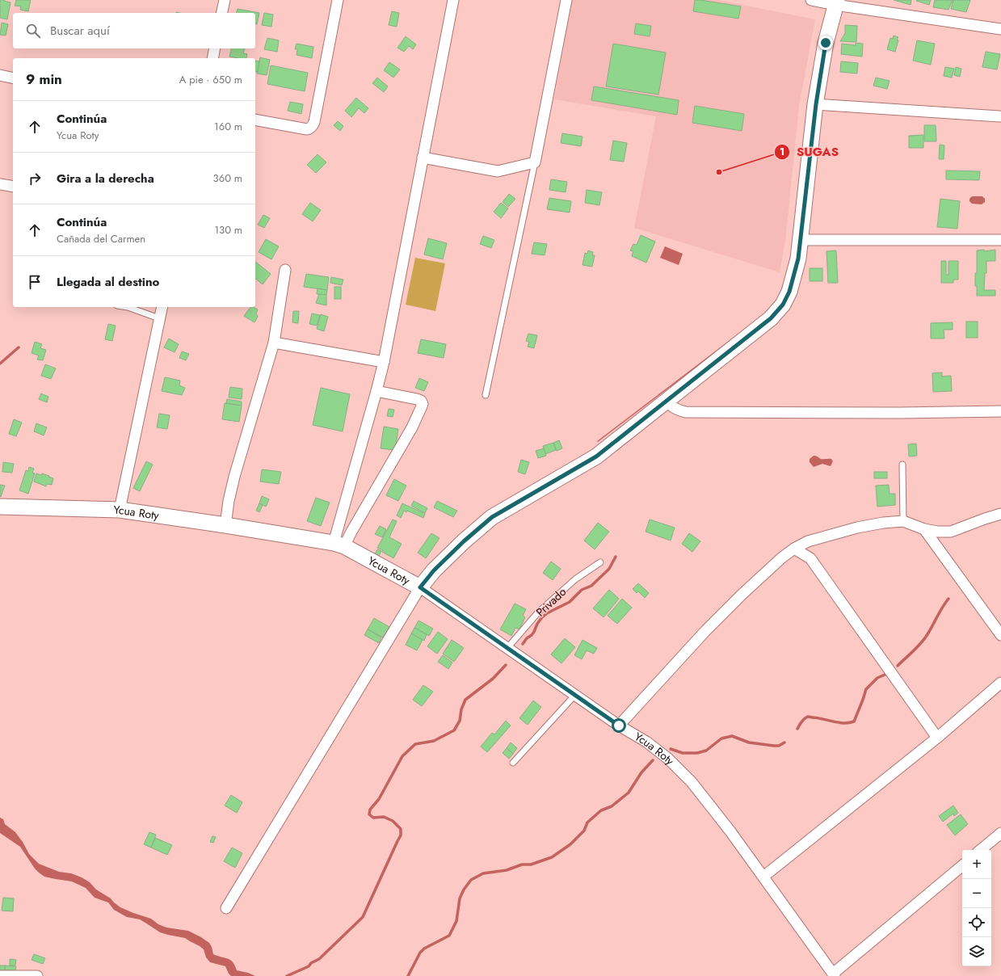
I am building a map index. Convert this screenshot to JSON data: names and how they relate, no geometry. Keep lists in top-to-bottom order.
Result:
{
  "streets": {
    "street": ["Ycua Roty"],
    "lane": ["Privado"]
  },
  "crossings": [
    ["Ycua Roty", "Privado"]
  ],
  "places": ["SUGAS"],
  "page": {
    "search": "Buscar aquí",
    "heading": ["9 min", "A pie · 650 m"],
    "list": [
      ["Continúa", "Ycua Roty", "160 m"],
      ["Gira a la derecha", "360 m"],
      ["Continúa", "Cañada del Carmen", "130 m"],
      "Llegada al destino"
    ],
    "map_buttons": ["+", "−"]
  }
}
